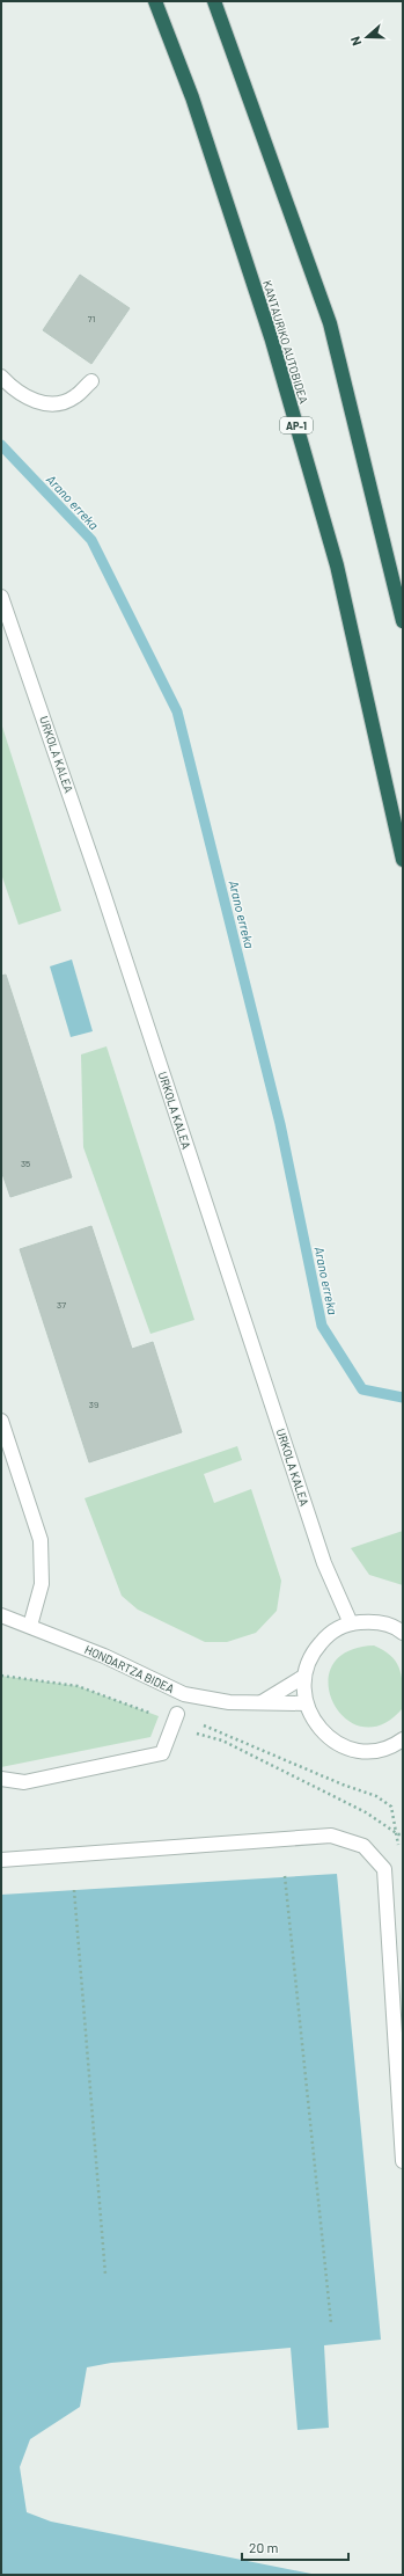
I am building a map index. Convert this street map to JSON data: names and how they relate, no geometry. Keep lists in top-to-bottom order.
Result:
{
  "streets": {
    "highway": ["KANTAURIKO AUTOBIDEA", "AP-1"],
    "street": ["URKOLA KALEA", "HONDARTZA BIDEA"]
  },
  "water": ["Arano erreka"],
  "house_numbers": [
    "71",
    "35",
    "37",
    "39"
  ],
  "scale_bar": "20 m",
  "north": "left"
}
